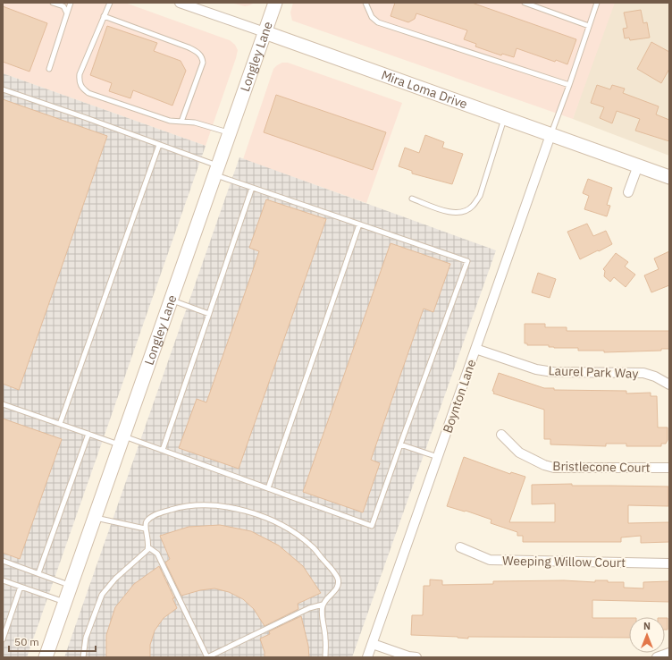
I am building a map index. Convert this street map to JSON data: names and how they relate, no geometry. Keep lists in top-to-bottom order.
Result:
{
  "streets": {
    "main road": ["Longley Lane", "Mira Loma Drive"],
    "street": [
      "Laurel Park Way",
      "Boynton Lane",
      "Bristlecone Court",
      "Weeping Willow Court"
    ]
  },
  "crossings": [
    ["Longley Lane", "Mira Loma Drive"],
    ["Mira Loma Drive", "Boynton Lane"],
    ["Laurel Park Way", "Boynton Lane"]
  ],
  "scale_bar": "50 m",
  "north": "top"
}
